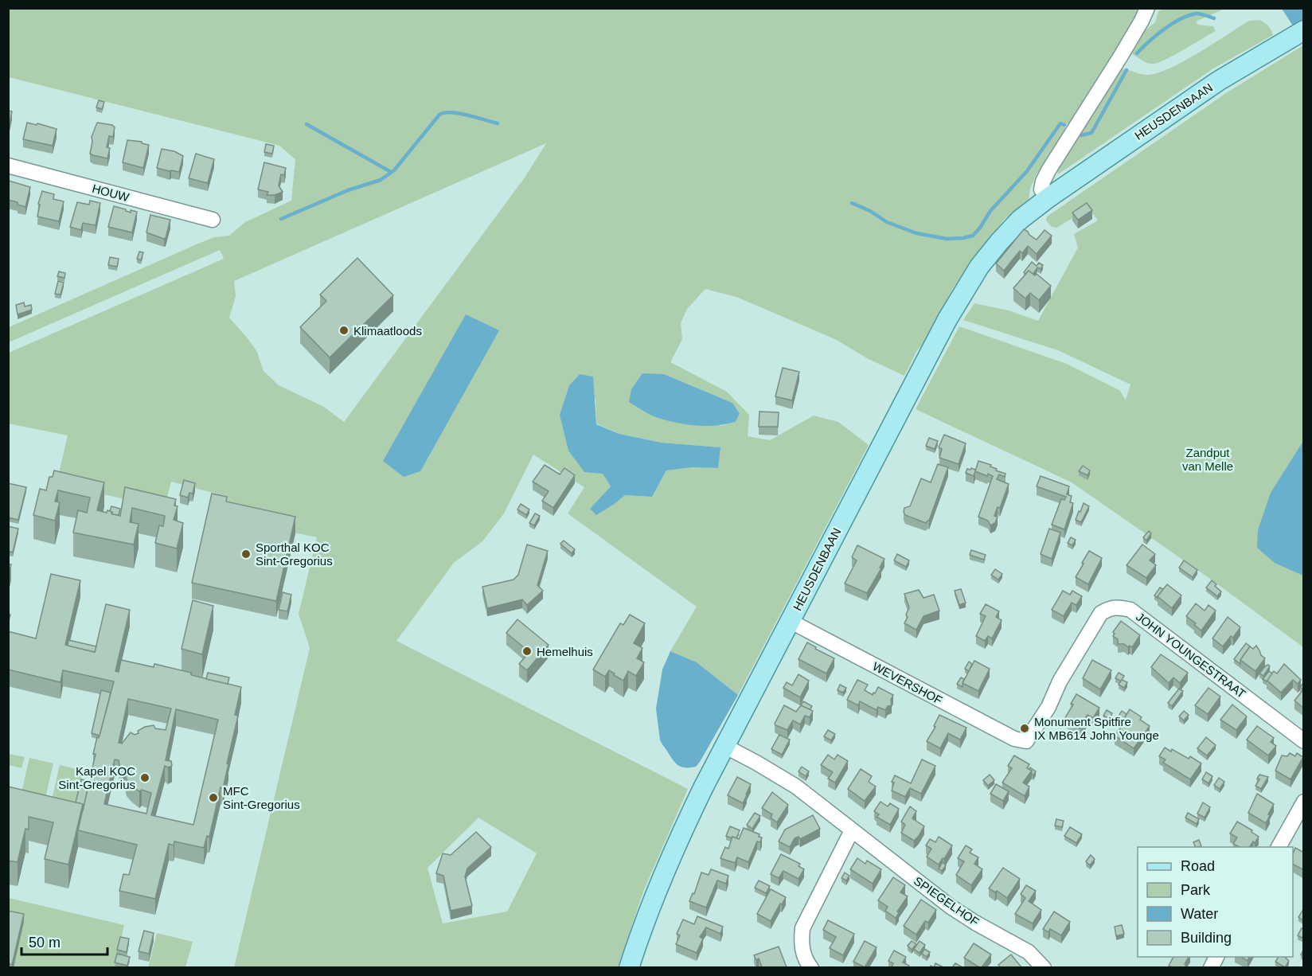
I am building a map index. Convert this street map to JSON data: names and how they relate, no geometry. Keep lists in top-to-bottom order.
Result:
{
  "streets": {
    "main road": ["HEUSDENBAAN"],
    "street": [
      "HOUW",
      "JOHN YOUNGESTRAAT",
      "WEVERSHOF",
      "SPIEGELHOF"
    ]
  },
  "crossings": [
    ["HEUSDENBAAN", "WEVERSHOF"],
    ["HEUSDENBAAN", "SPIEGELHOF"],
    ["JOHN YOUNGESTRAAT", "WEVERSHOF"]
  ],
  "parks": ["Zandput van Melle"],
  "places": [
    "Klimaatloods",
    "Sporthal KOC Sint-Gregorius",
    "Hemelhuis",
    "Monument Spitfire IX MB614 John Younge",
    "Kapel KOC Sint-Gregorius",
    "MFC Sint-Gregorius"
  ],
  "legend": [
    "Road",
    "Park",
    "Water",
    "Building"
  ],
  "scale_bar": "50 m"
}
